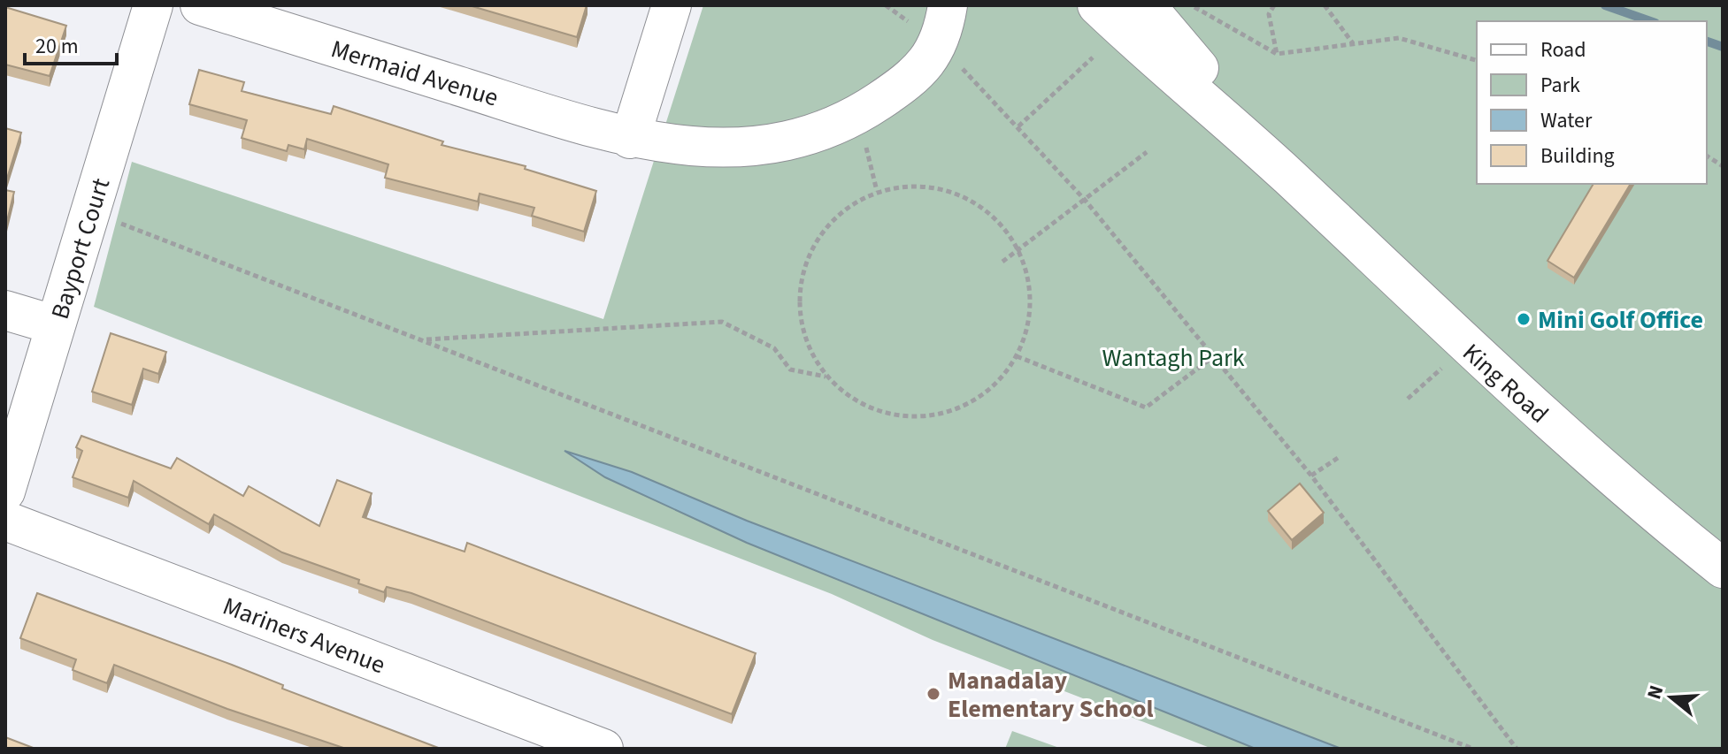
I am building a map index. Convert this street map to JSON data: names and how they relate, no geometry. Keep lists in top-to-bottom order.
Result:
{
  "streets": {
    "street": [
      "Mermaid Avenue",
      "Bayport Court",
      "King Road",
      "Mariners Avenue"
    ]
  },
  "parks": ["Wantagh Park"],
  "places": ["Mini Golf Office", "Manadalay Elementary School"],
  "legend": [
    "Road",
    "Park",
    "Water",
    "Building"
  ],
  "scale_bar": "20 m",
  "north": "left"
}
